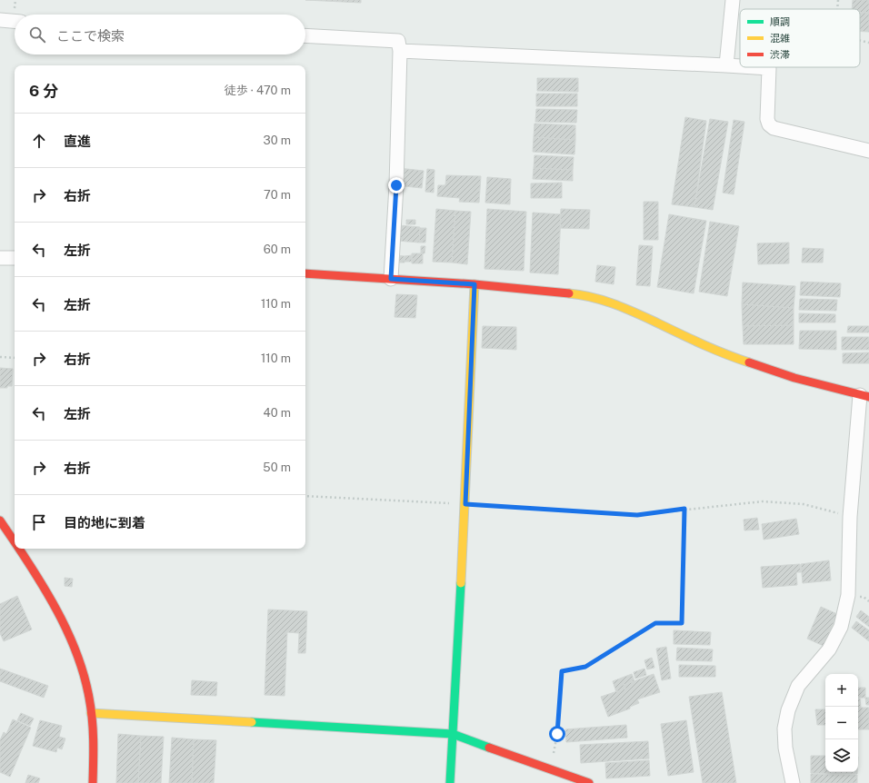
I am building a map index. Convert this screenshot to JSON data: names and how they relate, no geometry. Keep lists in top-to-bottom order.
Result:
{
  "legend": ["順調", "混雑", "渋滞"],
  "page": {
    "search": "ここで検索",
    "heading": ["6 分", "徒歩 · 470 m"],
    "list": [
      ["直進", "30 m"],
      ["右折", "70 m"],
      ["左折", "60 m"],
      ["左折", "110 m"],
      ["右折", "110 m"],
      ["左折", "40 m"],
      ["右折", "50 m"],
      "目的地に到着"
    ],
    "map_buttons": ["+", "−"]
  }
}
